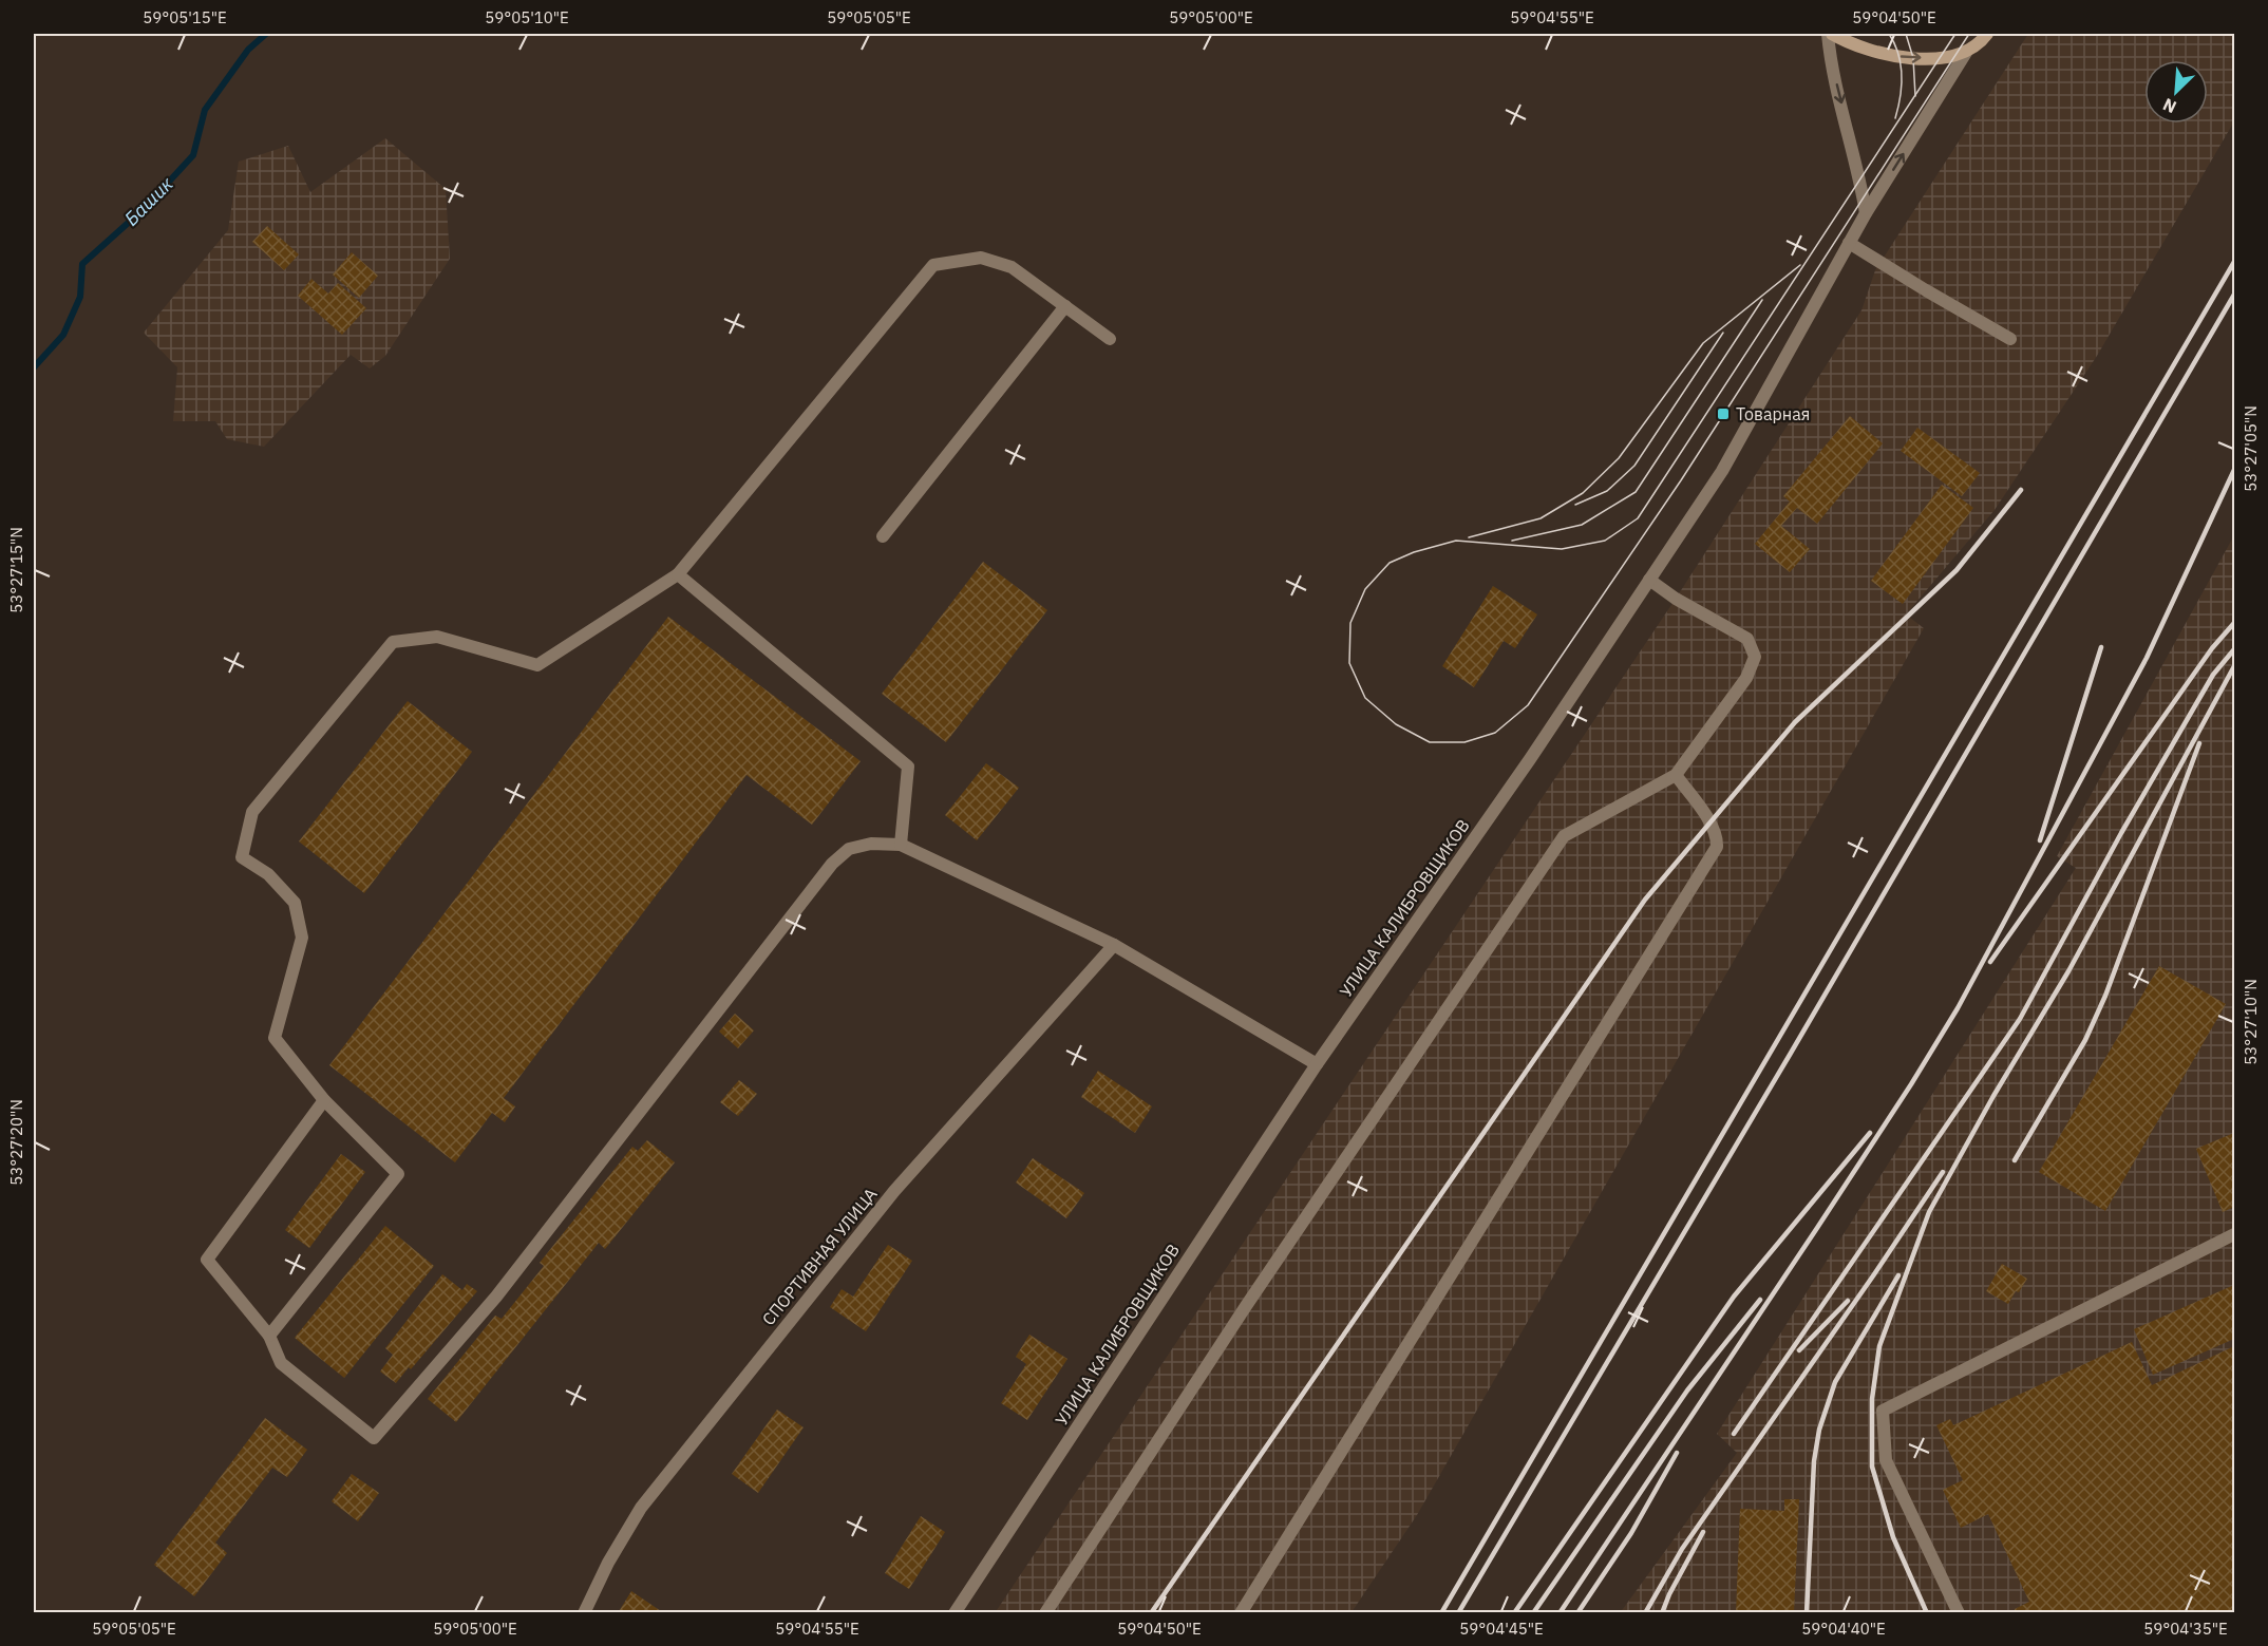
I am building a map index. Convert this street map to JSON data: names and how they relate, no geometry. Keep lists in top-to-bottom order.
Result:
{
  "streets": {
    "street": ["УЛИЦА КАЛИБРОВЩИКОВ", "СПОРТИВНАЯ УЛИЦА"]
  },
  "water": ["Башик"],
  "places": {
    "transit": ["Товарная"]
  },
  "north": "bottom left",
  "coordinates": [
    "59°05'15\"E",
    "59°05'10\"E",
    "59°05'05\"E",
    "59°05'00\"E",
    "59°04'55\"E",
    "59°04'50\"E",
    "53°27'05\"N",
    "53°27'15\"N",
    "53°27'10\"N",
    "53°27'20\"N",
    "59°04'45\"E",
    "59°04'40\"E",
    "59°04'35\"E"
  ]
}
